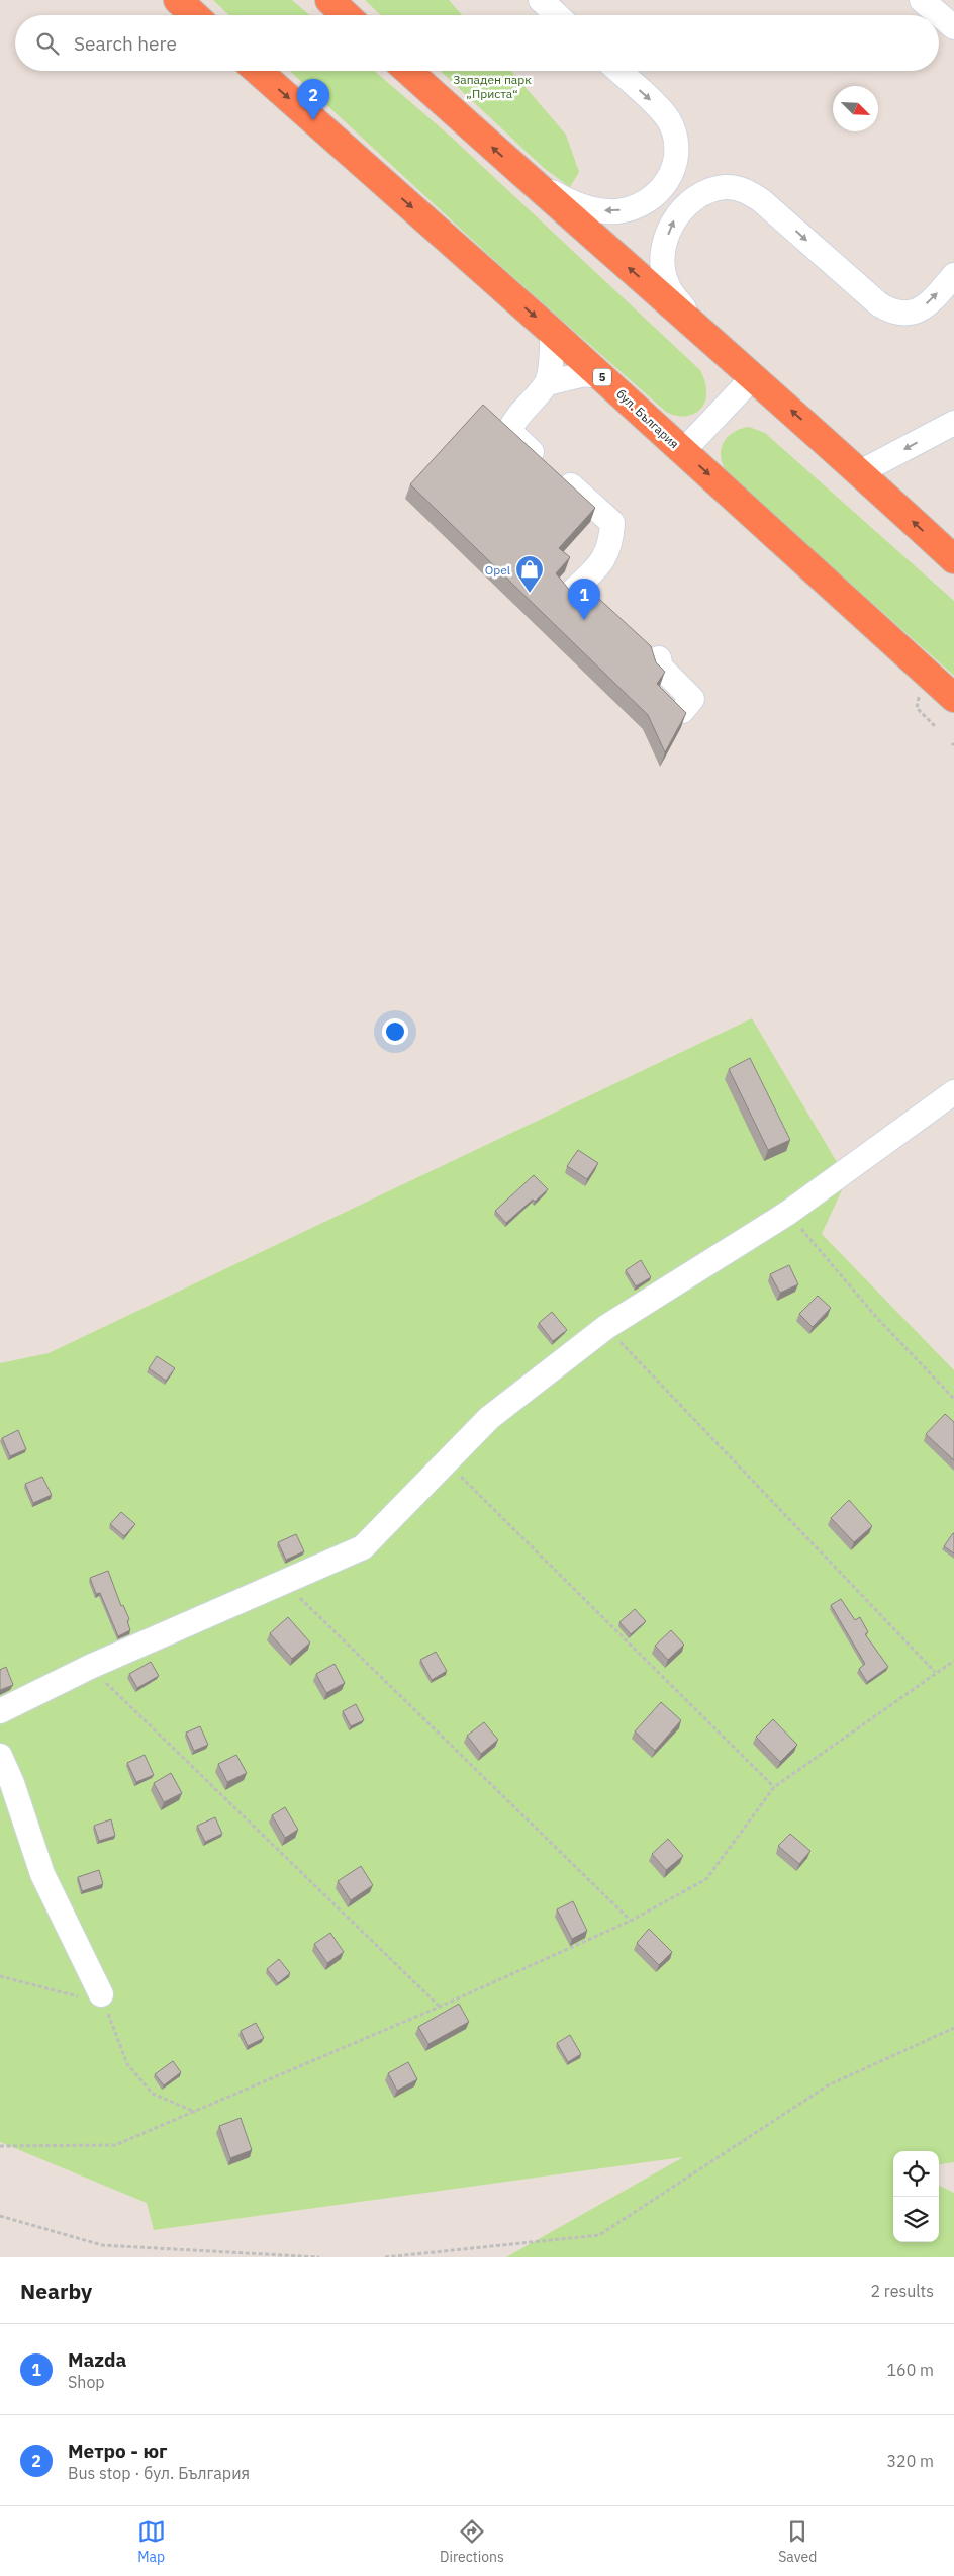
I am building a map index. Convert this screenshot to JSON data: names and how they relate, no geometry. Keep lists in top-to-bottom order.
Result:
{
  "streets": {
    "highway": ["5", "бул. България"]
  },
  "parks": ["Западен парк „Приста“"],
  "places": {
    "shop": ["Opel"]
  },
  "north": "bottom right",
  "page": {
    "search": "Search here",
    "pins": ["2", "1"],
    "heading": ["Nearby", "2 results"],
    "list": [
      {
        "mark": "1",
        "name": "Mazda",
        "note": "Shop",
        "value": "160 m"
      },
      {
        "mark": "2",
        "name": "Метро - юг",
        "note": "Bus stop · бул. България",
        "value": "320 m"
      }
    ],
    "nav": ["Map", "Directions", "Saved"]
  }
}
